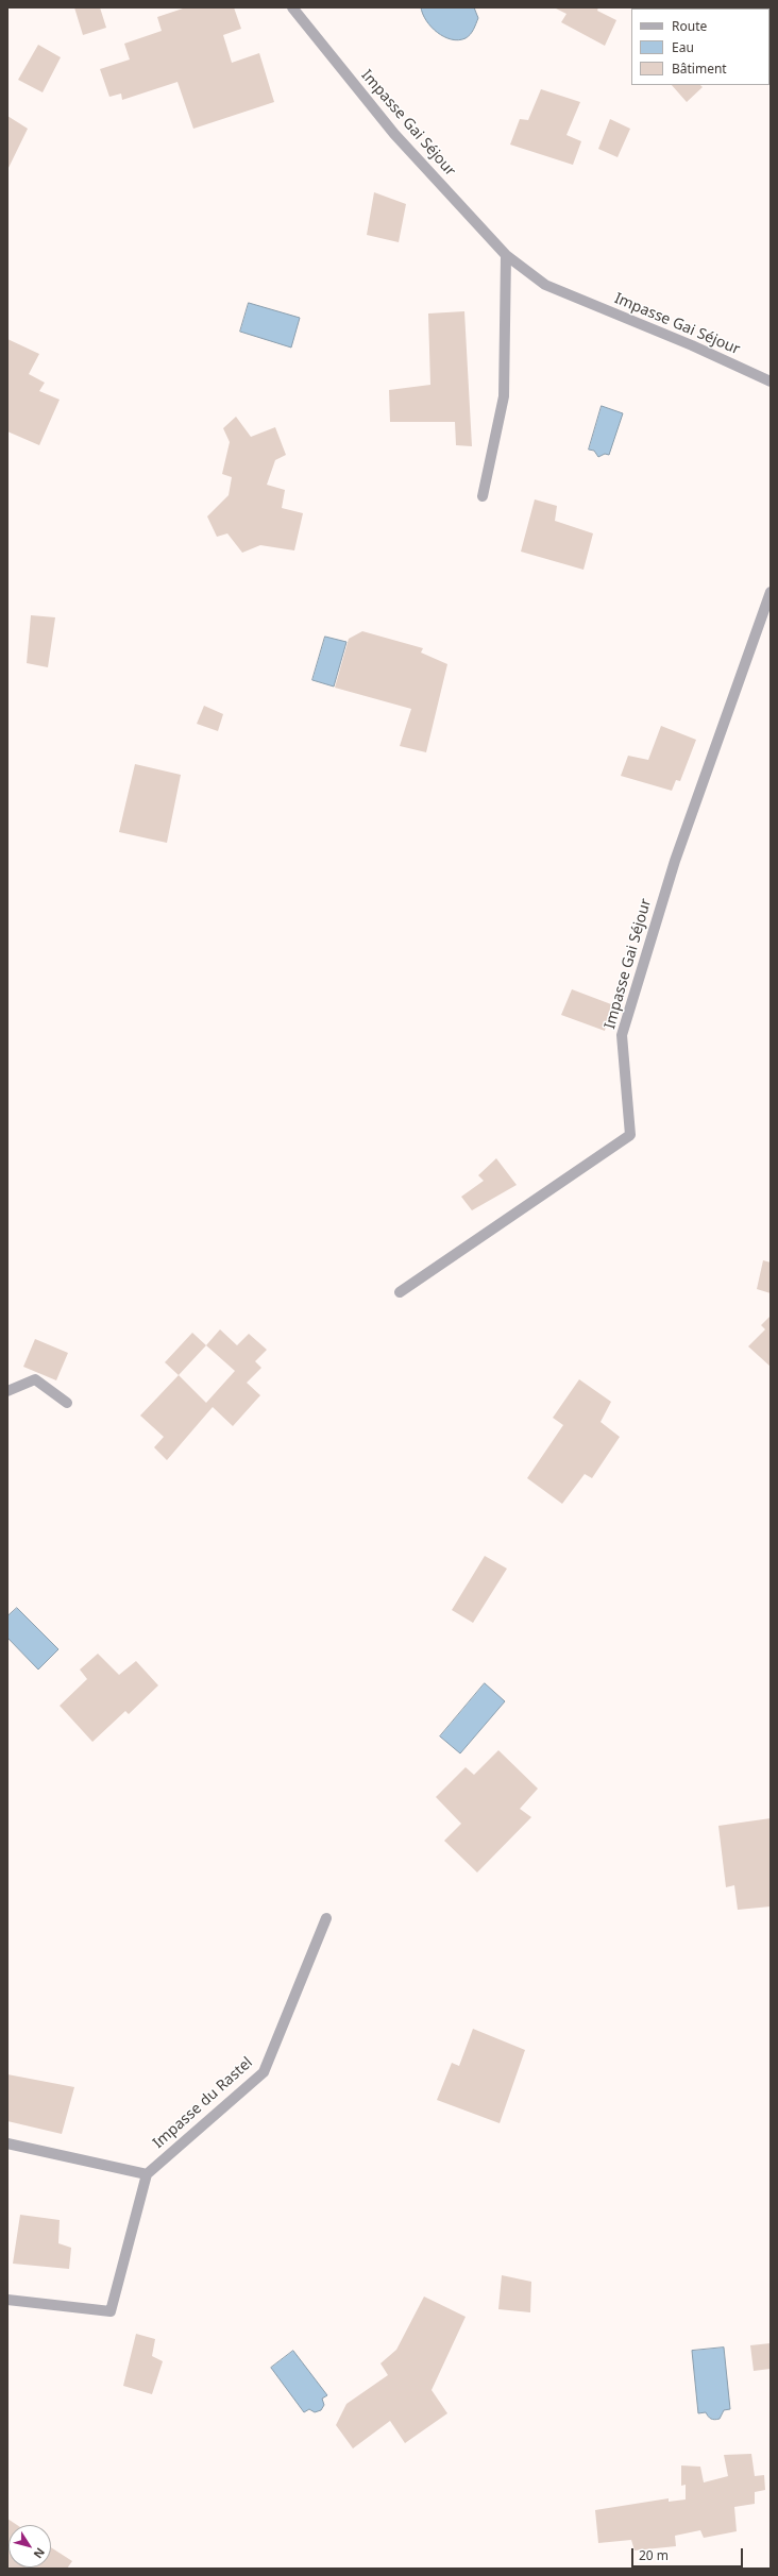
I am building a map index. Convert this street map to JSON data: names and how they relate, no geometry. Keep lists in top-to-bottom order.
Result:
{
  "streets": {
    "street": ["Impasse Gai Séjour", "Impasse du Rastel"]
  },
  "legend": ["Route", "Eau", "Bâtiment"],
  "scale_bar": "20 m",
  "north": "bottom right"
}
